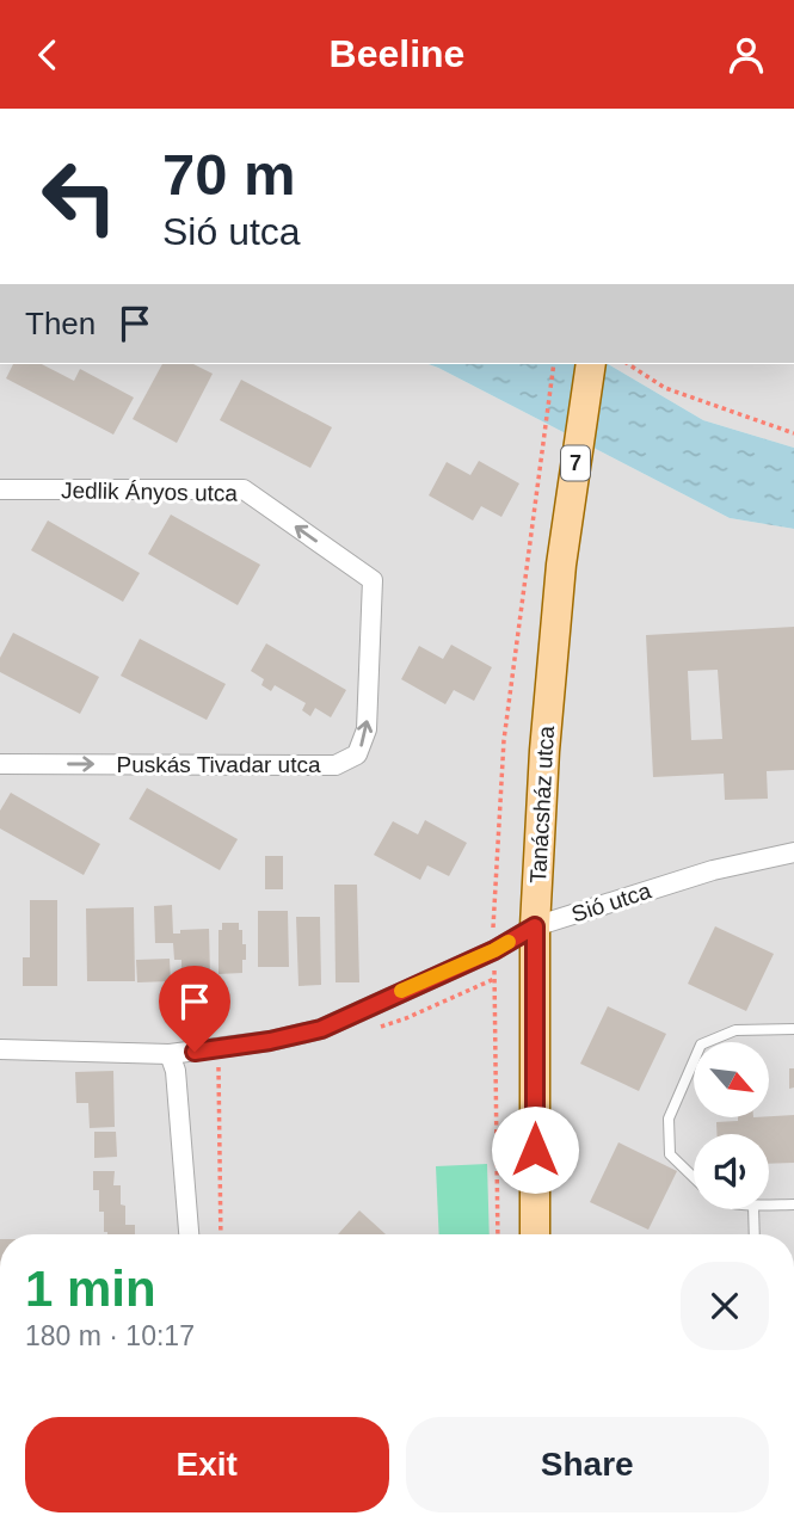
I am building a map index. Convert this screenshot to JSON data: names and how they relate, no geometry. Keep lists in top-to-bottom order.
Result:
{
  "streets": {
    "main road": ["7", "Tanácsház utca"],
    "street": ["Jedlik Ányos utca", "Puskás Tivadar utca", "Sió utca"]
  },
  "crossings": [
    ["Jedlik Ányos utca", "Puskás Tivadar utca"],
    ["Tanácsház utca", "Sió utca"]
  ],
  "one_way": ["Jedlik Ányos utca"],
  "north": "bottom right",
  "page": {
    "header": "Beeline",
    "turn": ["70 m", "Sió utca"],
    "then": "Then",
    "heading": ["1 min", "180 m · 10:17"],
    "buttons": ["Exit", "Share"]
  }
}
